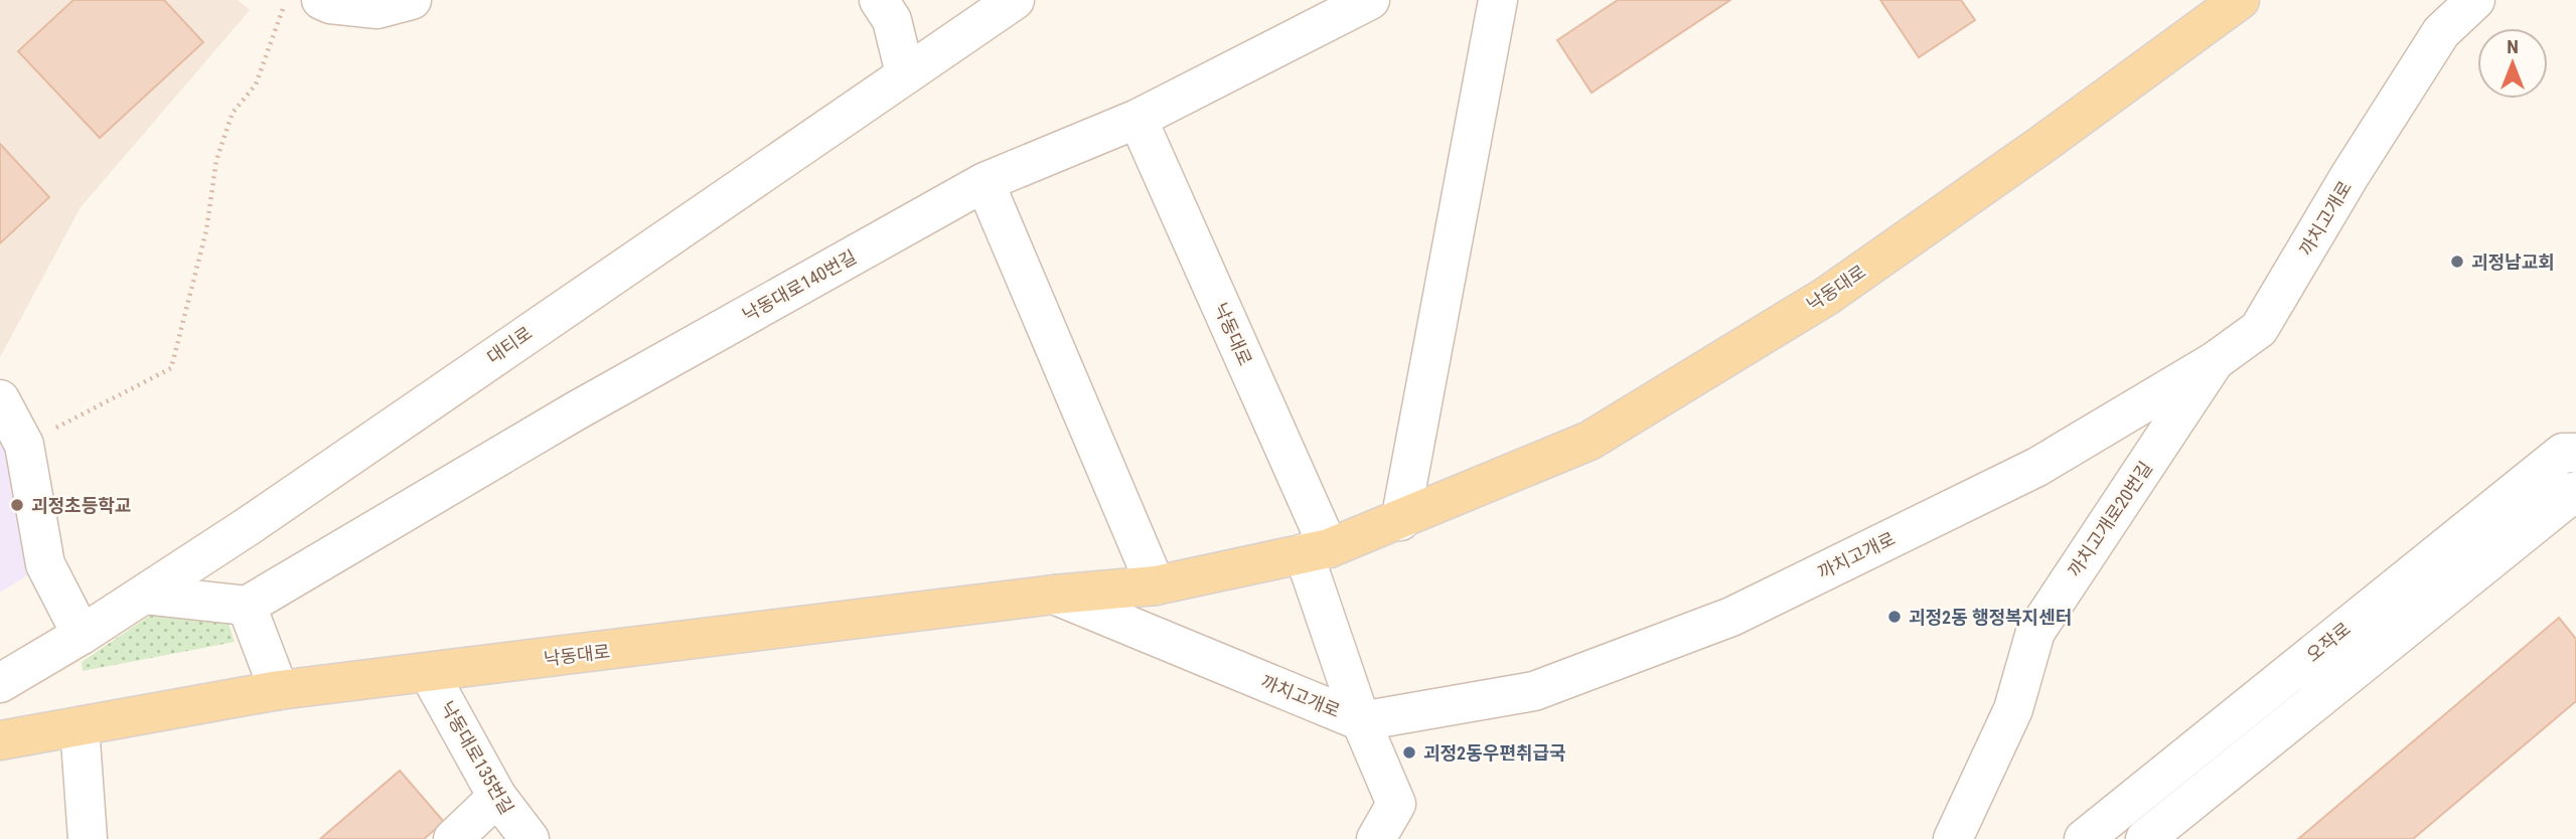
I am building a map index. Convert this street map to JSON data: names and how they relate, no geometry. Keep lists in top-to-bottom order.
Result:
{
  "streets": {
    "main road": ["낙동대로"],
    "street": [
      "까치고개로",
      "낙동대로140번길",
      "대티로",
      "까치고개로20번길",
      "오작로",
      "낙동대로135번길"
    ]
  },
  "crossings": [
    ["까치고개로", "낙동대로"],
    ["까치고개로", "까치고개로20번길"],
    ["낙동대로140번길", "낙동대로"],
    ["낙동대로", "낙동대로135번길"]
  ],
  "places": [
    "괴정남교회",
    "괴정초등학교",
    "괴정2동 행정복지센터",
    "괴정2동우편취급국"
  ],
  "north": "top"
}
